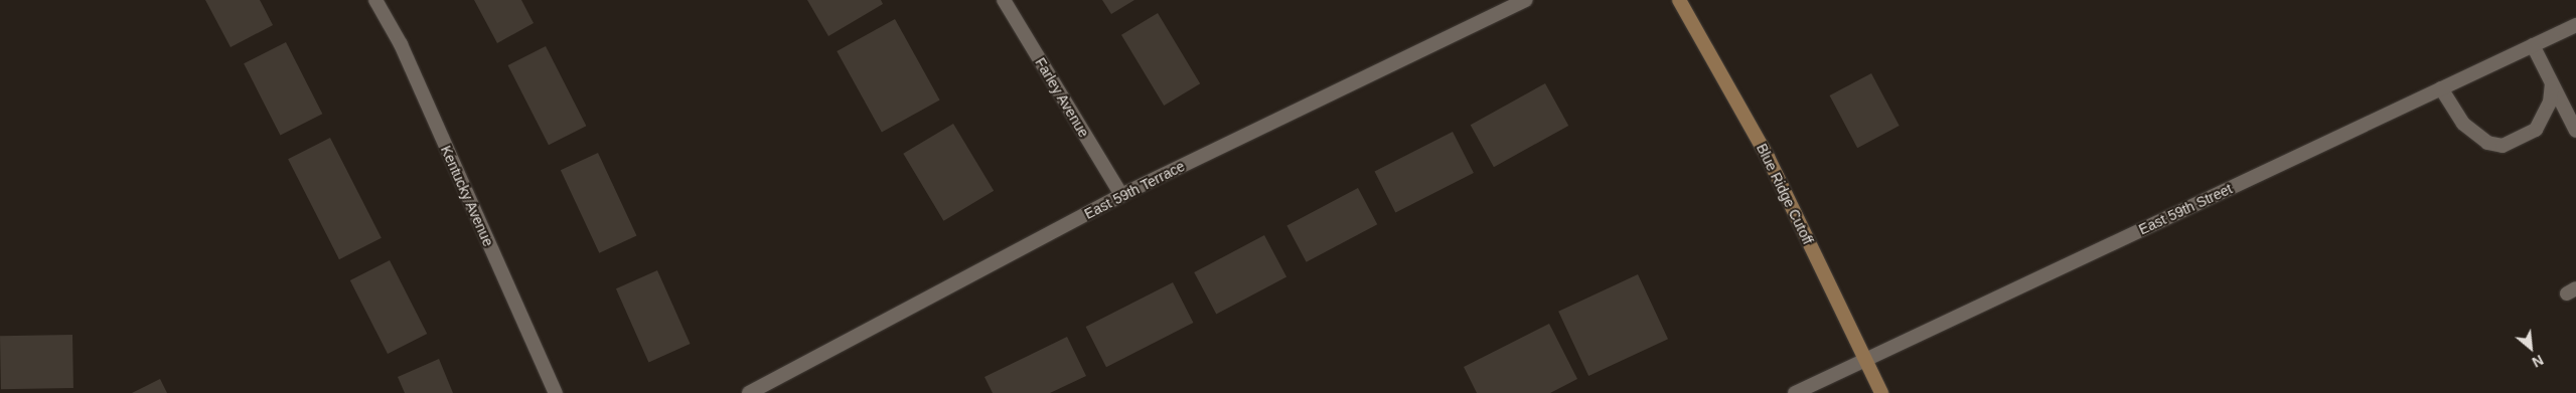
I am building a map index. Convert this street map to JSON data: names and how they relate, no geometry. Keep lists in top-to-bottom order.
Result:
{
  "streets": {
    "main road": ["Blue Ridge Cutoff"],
    "street": [
      "Farley Avenue",
      "East 59th Terrace",
      "Kentucky Avenue",
      "East 59th Street"
    ]
  },
  "crossings": [
    ["Farley Avenue", "East 59th Terrace"],
    ["Blue Ridge Cutoff", "East 59th Street"]
  ],
  "north": "bottom right"
}
